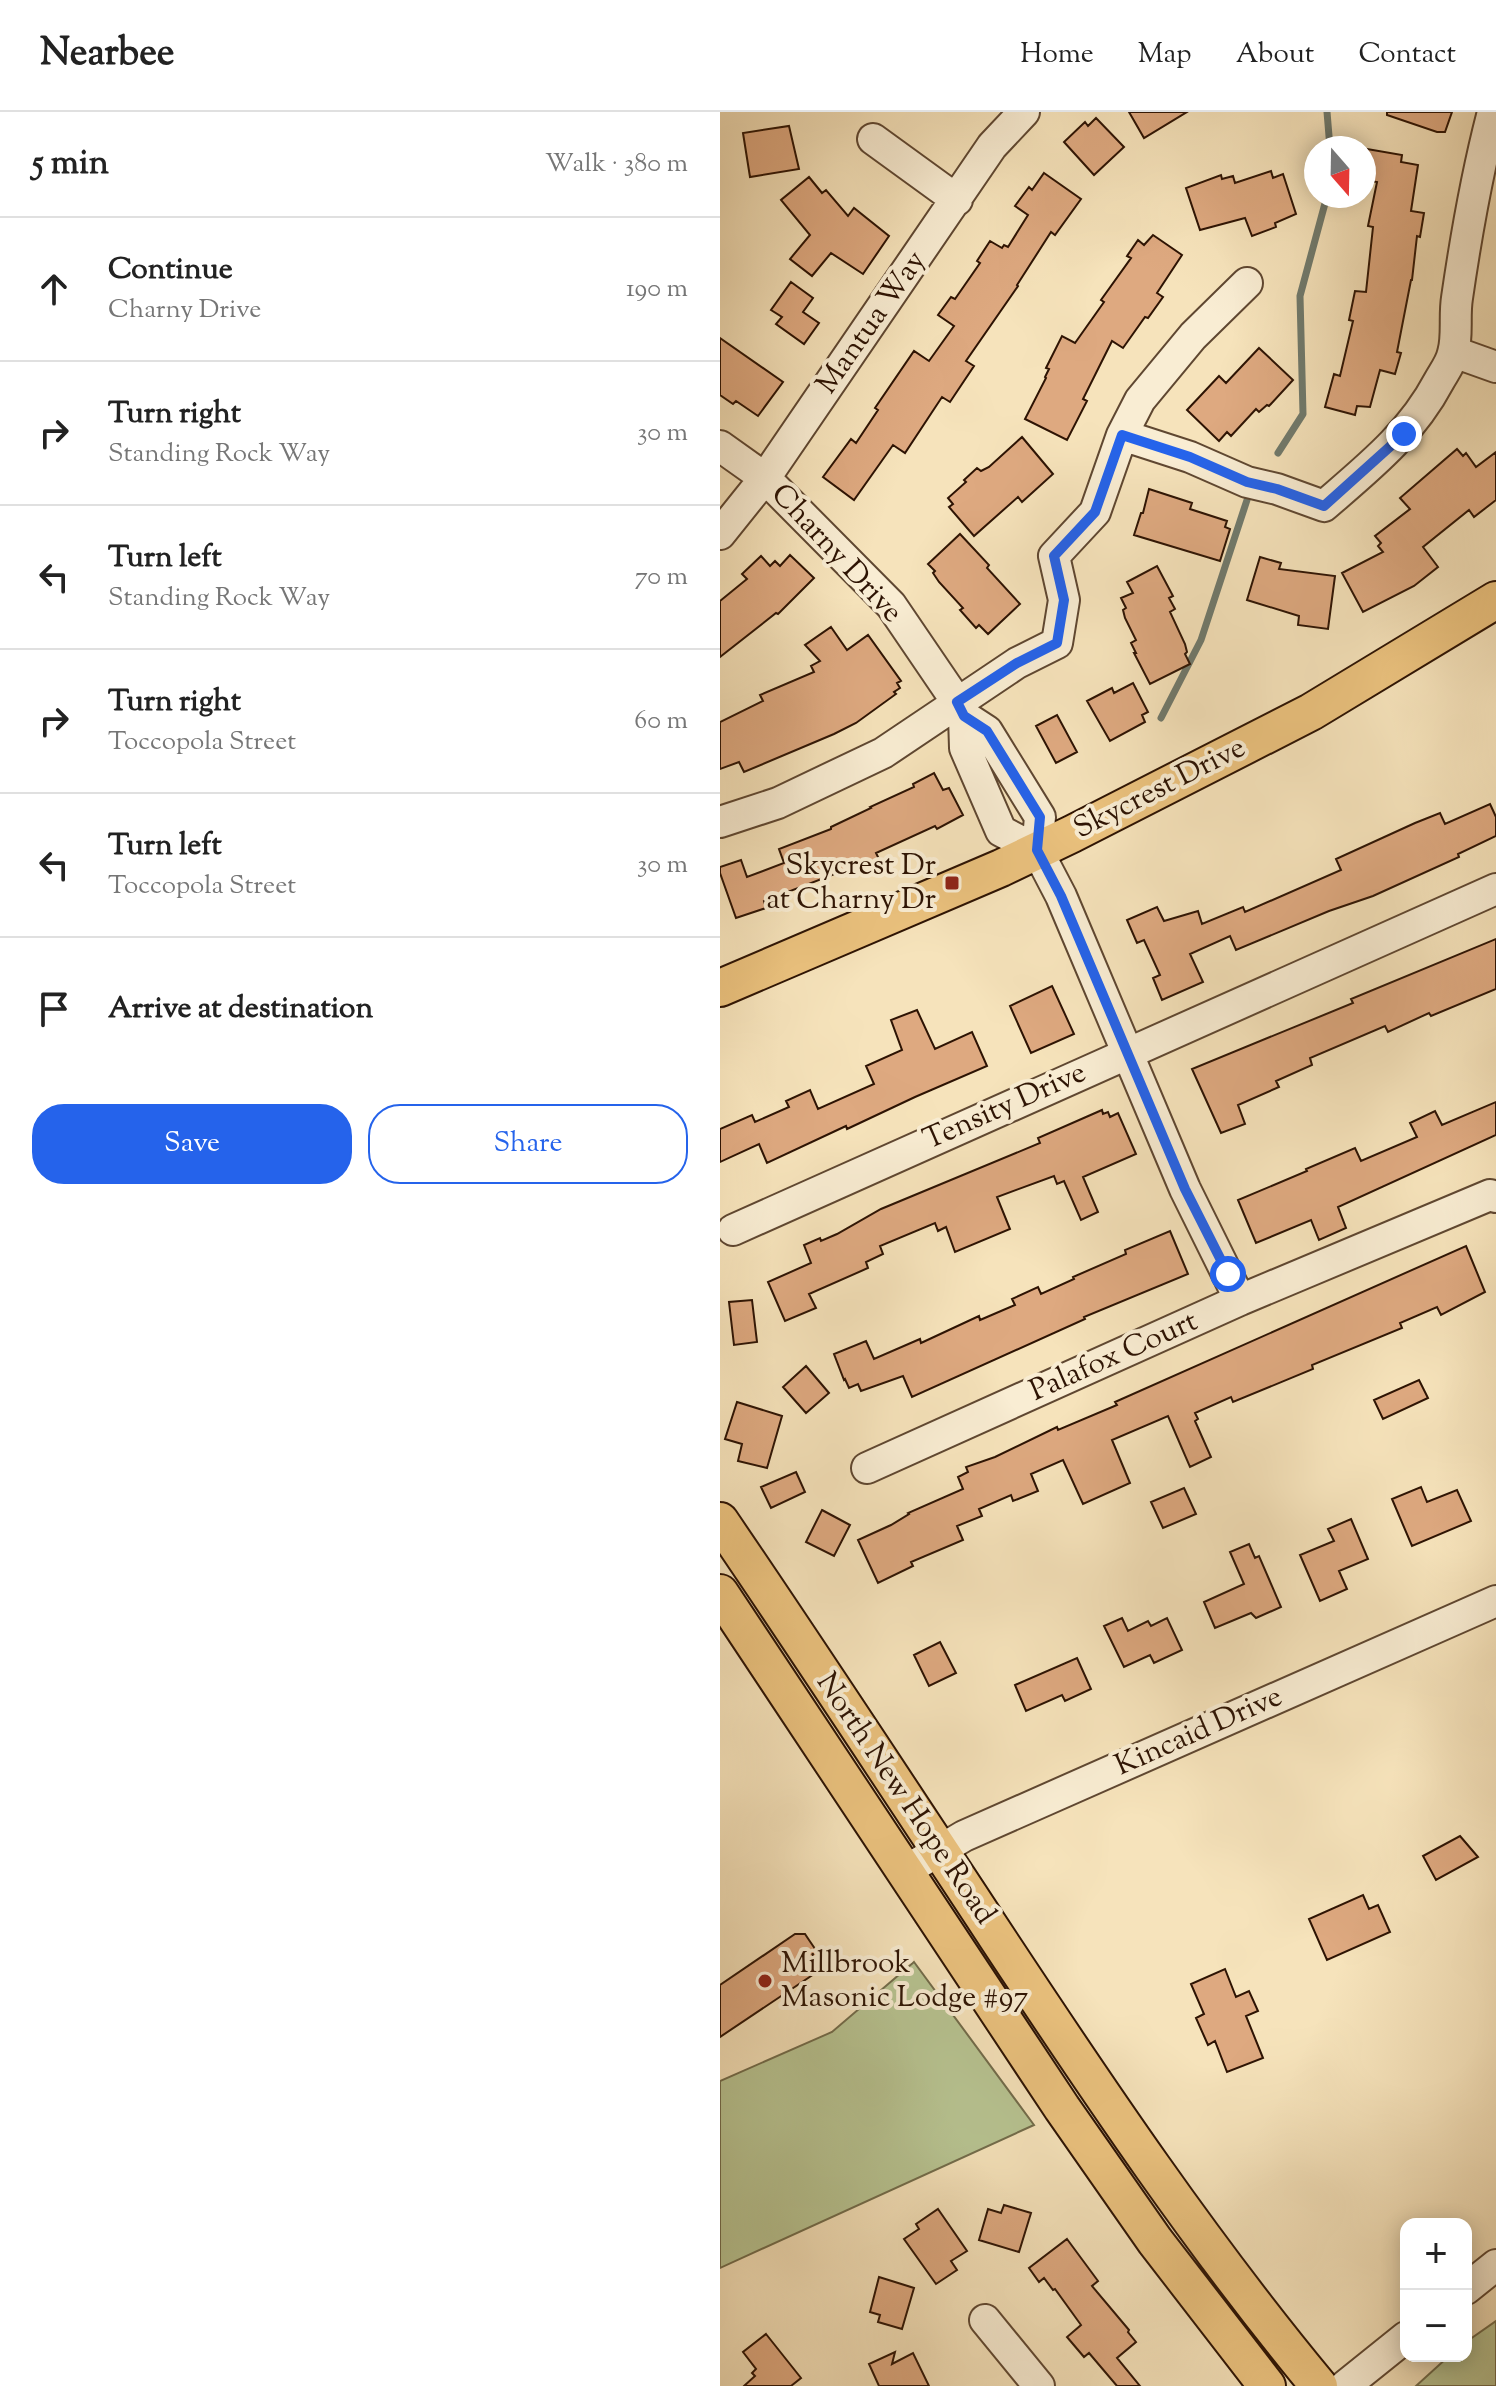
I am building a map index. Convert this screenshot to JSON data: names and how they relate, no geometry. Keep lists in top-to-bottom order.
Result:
{
  "streets": {
    "main road": ["Skycrest Drive", "North New Hope Road"],
    "street": [
      "Mantua Way",
      "Charny Drive",
      "Tensity Drive",
      "Palafox Court",
      "Kincaid Drive"
    ]
  },
  "crossings": [
    ["Mantua Way", "Charny Drive"],
    ["Charny Drive", "Skycrest Drive"],
    ["Charny Drive", "Tensity Drive"],
    ["Charny Drive", "Palafox Court"],
    ["Kincaid Drive", "North New Hope Road"]
  ],
  "places": {
    "transit": ["Skycrest Dr at Charny Dr"],
    "other": ["Millbrook Masonic Lodge #97"]
  },
  "north": "bottom",
  "page": {
    "header": "Nearbee",
    "nav": [
      "Home",
      "Map",
      "About",
      "Contact"
    ],
    "heading": ["5 min", "Walk · 380 m"],
    "list": [
      ["Continue", "Charny Drive", "190 m"],
      ["Turn right", "Standing Rock Way", "30 m"],
      ["Turn left", "Standing Rock Way", "70 m"],
      ["Turn right", "Toccopola Street", "60 m"],
      ["Turn left", "Toccopola Street", "30 m"],
      "Arrive at destination"
    ],
    "buttons": ["Save", "Share"],
    "map_buttons": ["+", "−"]
  }
}
